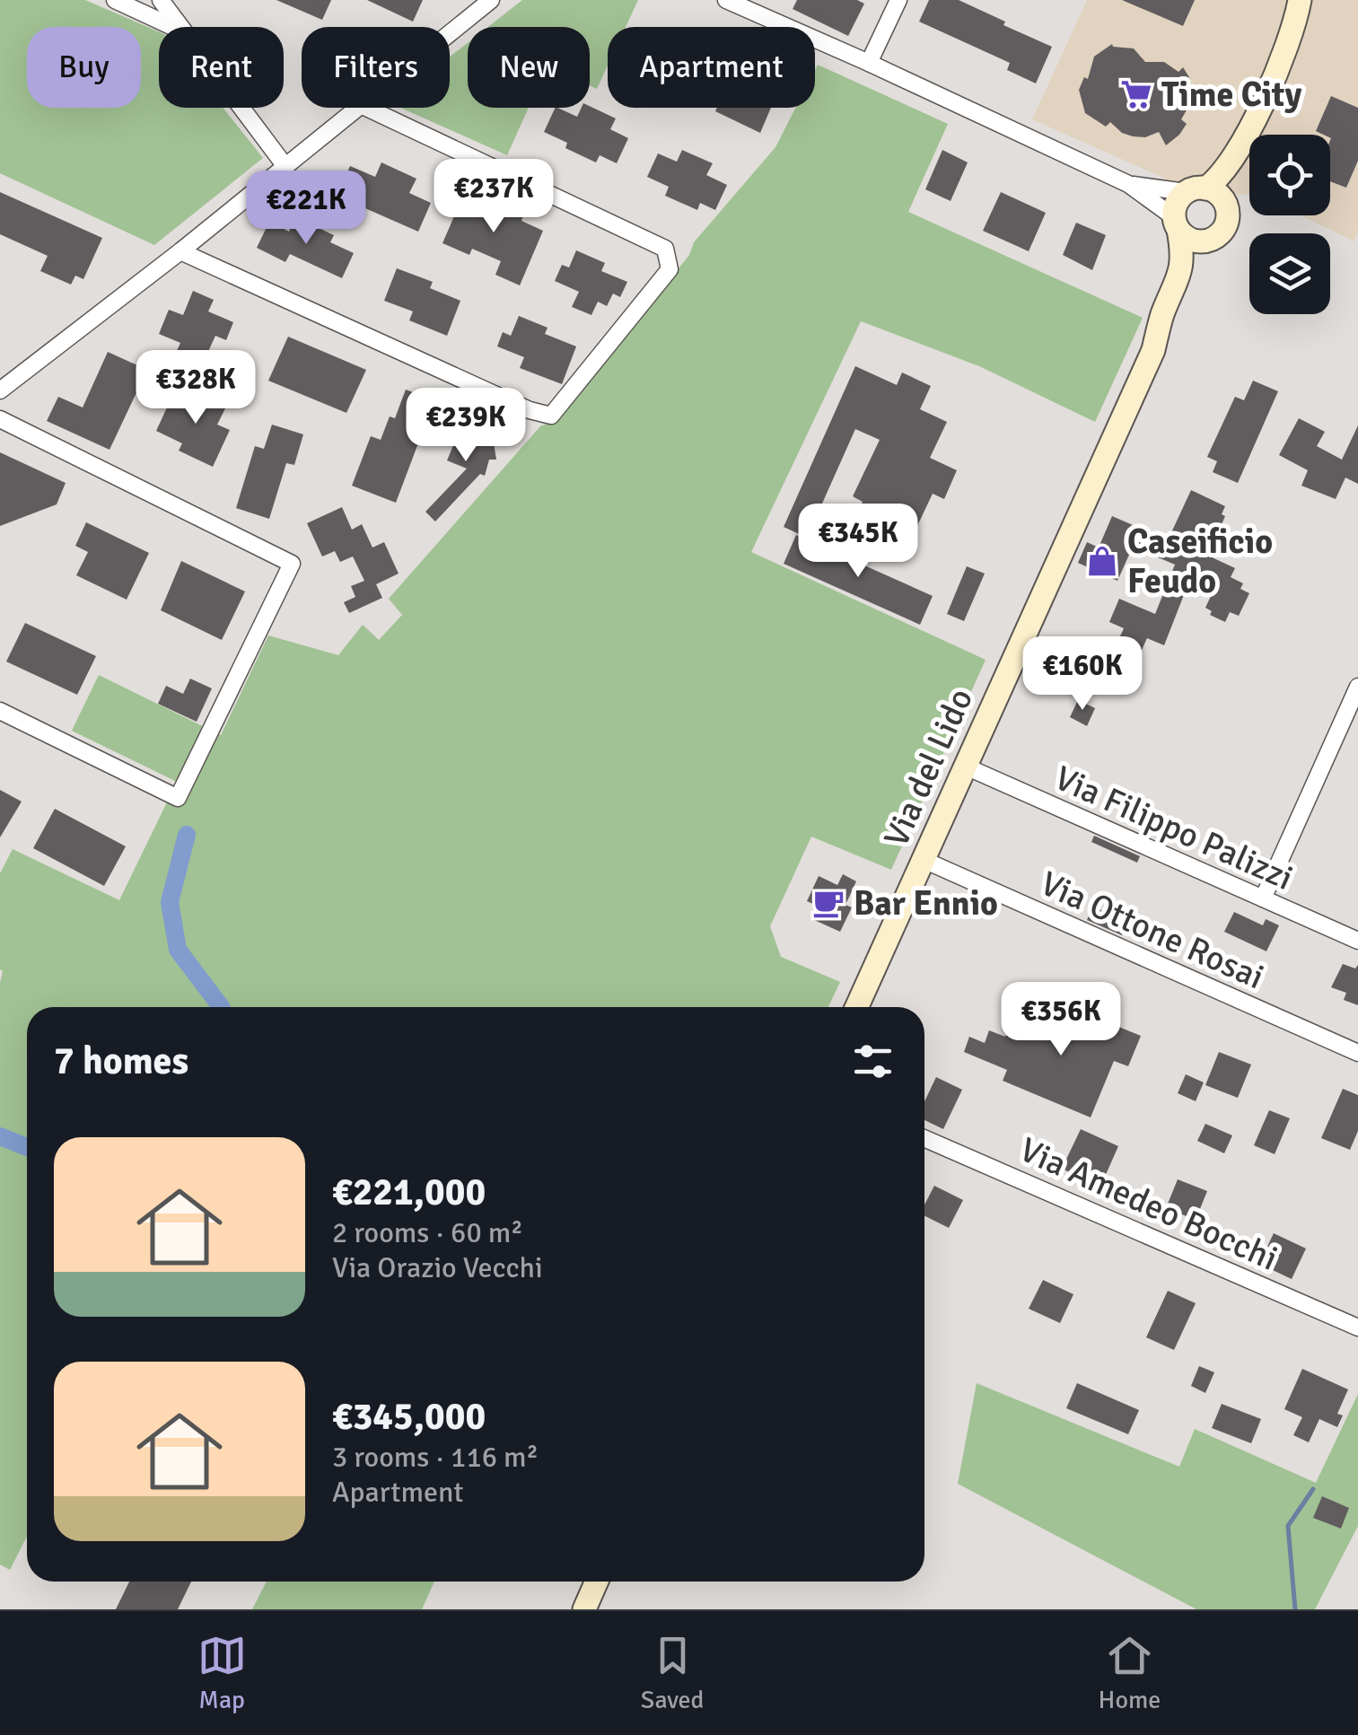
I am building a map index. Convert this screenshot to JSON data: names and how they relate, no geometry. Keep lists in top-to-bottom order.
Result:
{
  "streets": {
    "main road": ["Via del Lido"],
    "street": ["Via Filippo Palizzi", "Via Ottone Rosai", "Via Amedeo Bocchi"]
  },
  "crossings": [
    ["Via del Lido", "Via Filippo Palizzi"],
    ["Via del Lido", "Via Ottone Rosai"]
  ],
  "places": {
    "supermarket": ["Time City"],
    "shop": ["Caseificio Feudo"],
    "cafe": ["Bar Ennio"]
  },
  "page": {
    "chip": [
      "Buy",
      "Rent",
      "Filters",
      "New",
      "Apartment"
    ],
    "price": [
      "€237K",
      "€221K",
      "€328K",
      "€239K",
      "€345K",
      "€160K",
      "€356K"
    ],
    "heading": "7 homes",
    "list": [
      {
        "name": "€221,000",
        "note": "2 rooms · 60 m² · Via Orazio Vecchi"
      },
      {
        "name": "€345,000",
        "note": "3 rooms · 116 m² · Apartment"
      }
    ],
    "tabs": ["Map", "Saved", "Home"]
  }
}
